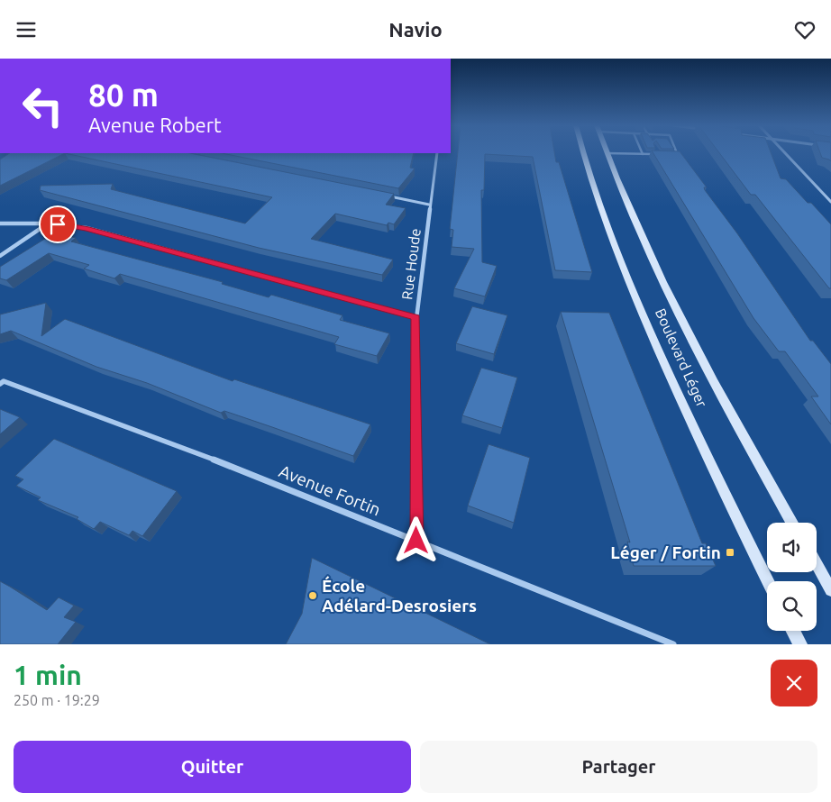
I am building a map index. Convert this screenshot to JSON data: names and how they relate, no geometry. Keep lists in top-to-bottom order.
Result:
{
  "streets": {
    "main road": ["Boulevard Léger"],
    "street": ["Rue Houde", "Avenue Fortin"]
  },
  "crossings": [
    ["Rue Houde", "Avenue Fortin"]
  ],
  "places": {
    "transit": ["Léger / Fortin"],
    "other": ["École Adélard-Desrosiers"]
  },
  "page": {
    "header": "Navio",
    "turn": ["80 m", "Avenue Robert"],
    "heading": ["1 min", "250 m · 19:29"],
    "buttons": ["Quitter", "Partager"]
  }
}
